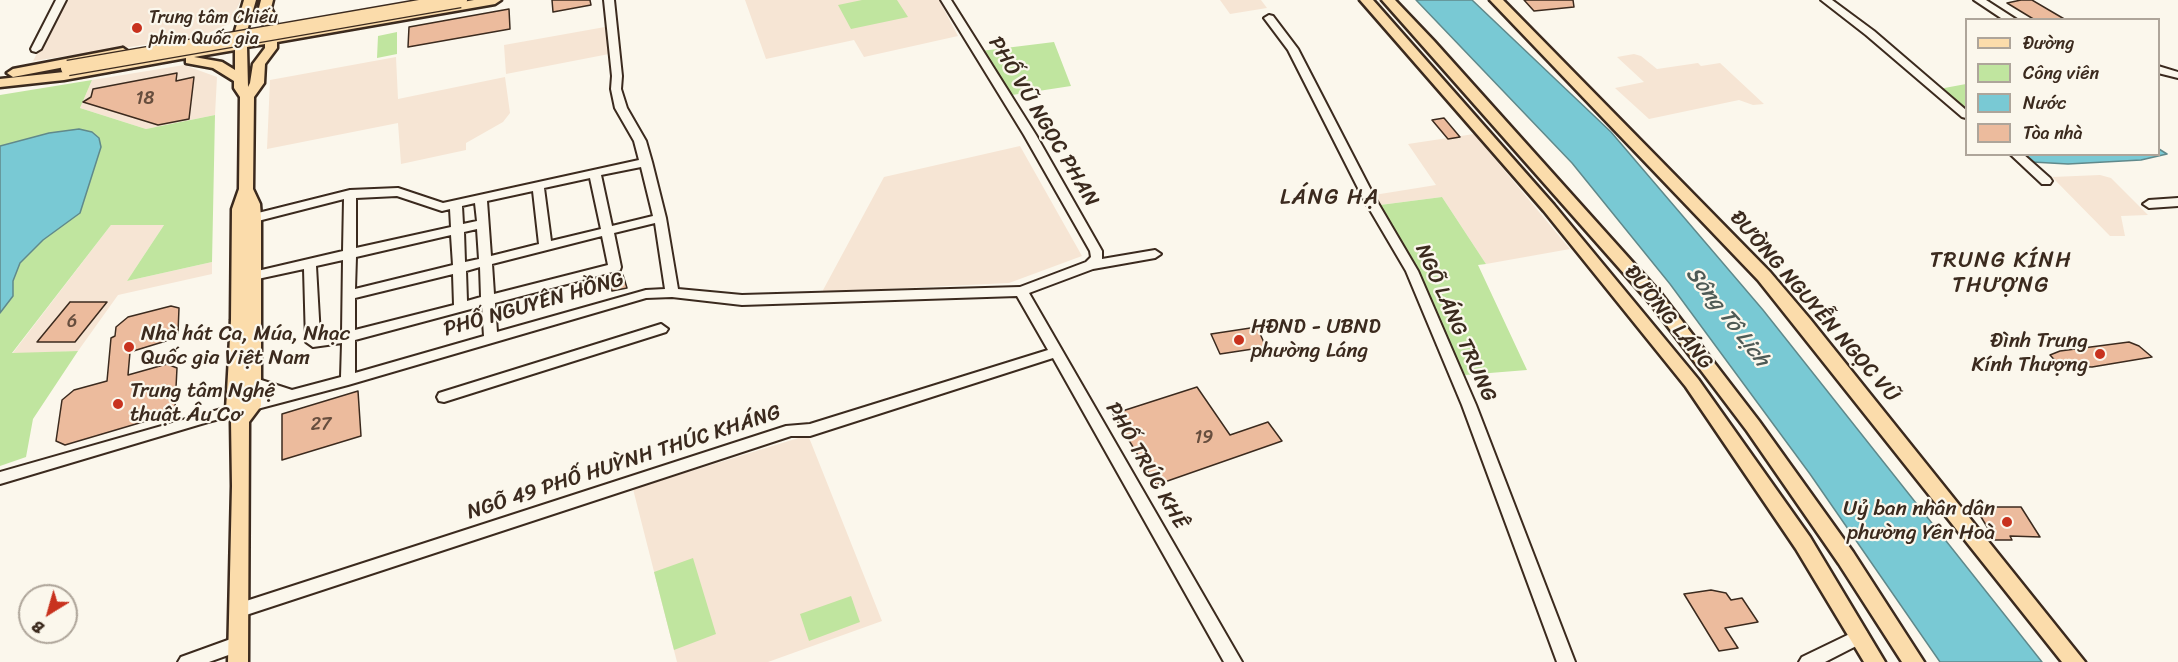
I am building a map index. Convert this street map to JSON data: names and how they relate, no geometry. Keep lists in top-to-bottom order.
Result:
{
  "streets": {
    "main road": ["ĐƯỜNG NGUYỄN NGỌC VŨ", "ĐƯỜNG LÁNG"],
    "street": [
      "PHỐ VŨ NGỌC PHAN",
      "PHỐ NGUYÊN HỒNG",
      "NGÕ LÁNG TRUNG",
      "NGÕ 49 PHỐ HUỲNH THÚC KHÁNG",
      "PHỐ TRÚC KHÊ"
    ]
  },
  "crossings": [
    ["PHỐ VŨ NGỌC PHAN", "PHỐ NGUYÊN HỒNG"],
    ["PHỐ NGUYÊN HỒNG", "PHỐ TRÚC KHÊ"],
    ["NGÕ 49 PHỐ HUỲNH THÚC KHÁNG", "PHỐ TRÚC KHÊ"]
  ],
  "districts": ["LÁNG HẠ", "TRUNG KÍNH THƯỢNG"],
  "water": ["Sông Tô Lịch"],
  "places": [
    "Trung tâm Chiếu phim Quốc gia",
    "HĐND - UBND phường Láng",
    "Nhà hát Ca, Múa, Nhạc Quốc gia Việt Nam",
    "Đình Trung Kính Thượng",
    "Trung tâm Nghệ thuật Âu Cơ",
    "Uỷ ban nhân dân phường Yên Hoà"
  ],
  "house_numbers": [
    "18",
    "6",
    "27",
    "19"
  ],
  "legend": [
    "Đường",
    "Công viên",
    "Nước",
    "Tòa nhà"
  ],
  "north": "bottom left"
}
